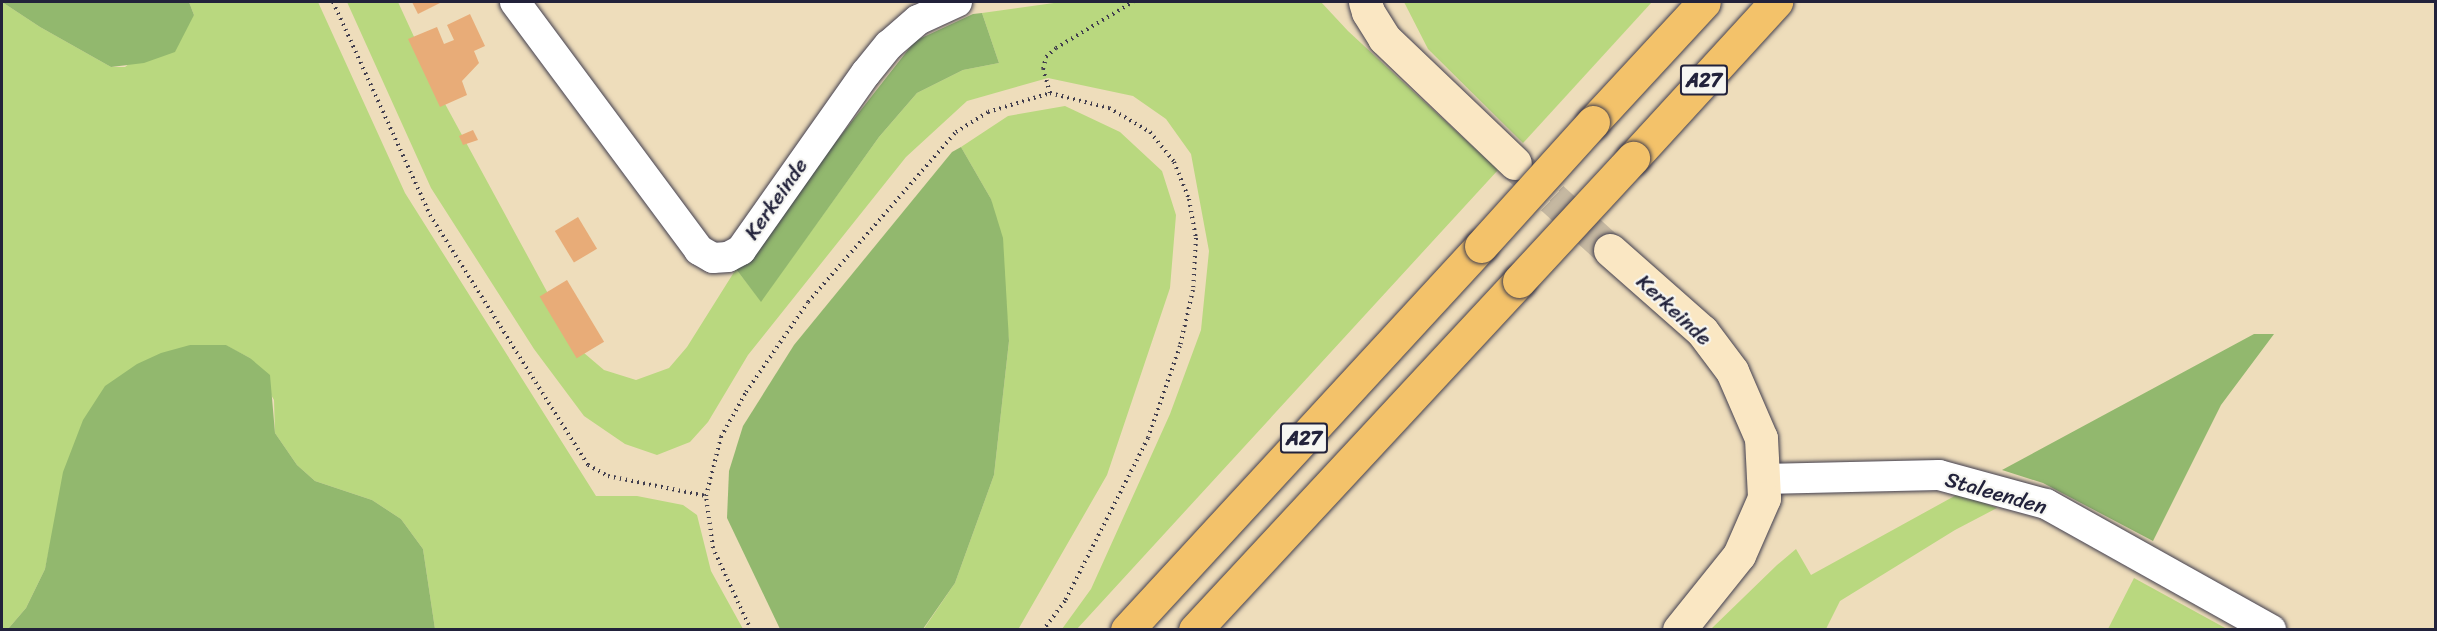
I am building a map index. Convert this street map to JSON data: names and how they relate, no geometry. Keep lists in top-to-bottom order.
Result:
{
  "streets": {
    "highway": ["A27"],
    "street": ["Kerkeinde", "Staleenden"]
  },
  "crossings": [
    ["Kerkeinde", "Staleenden"]
  ]
}
